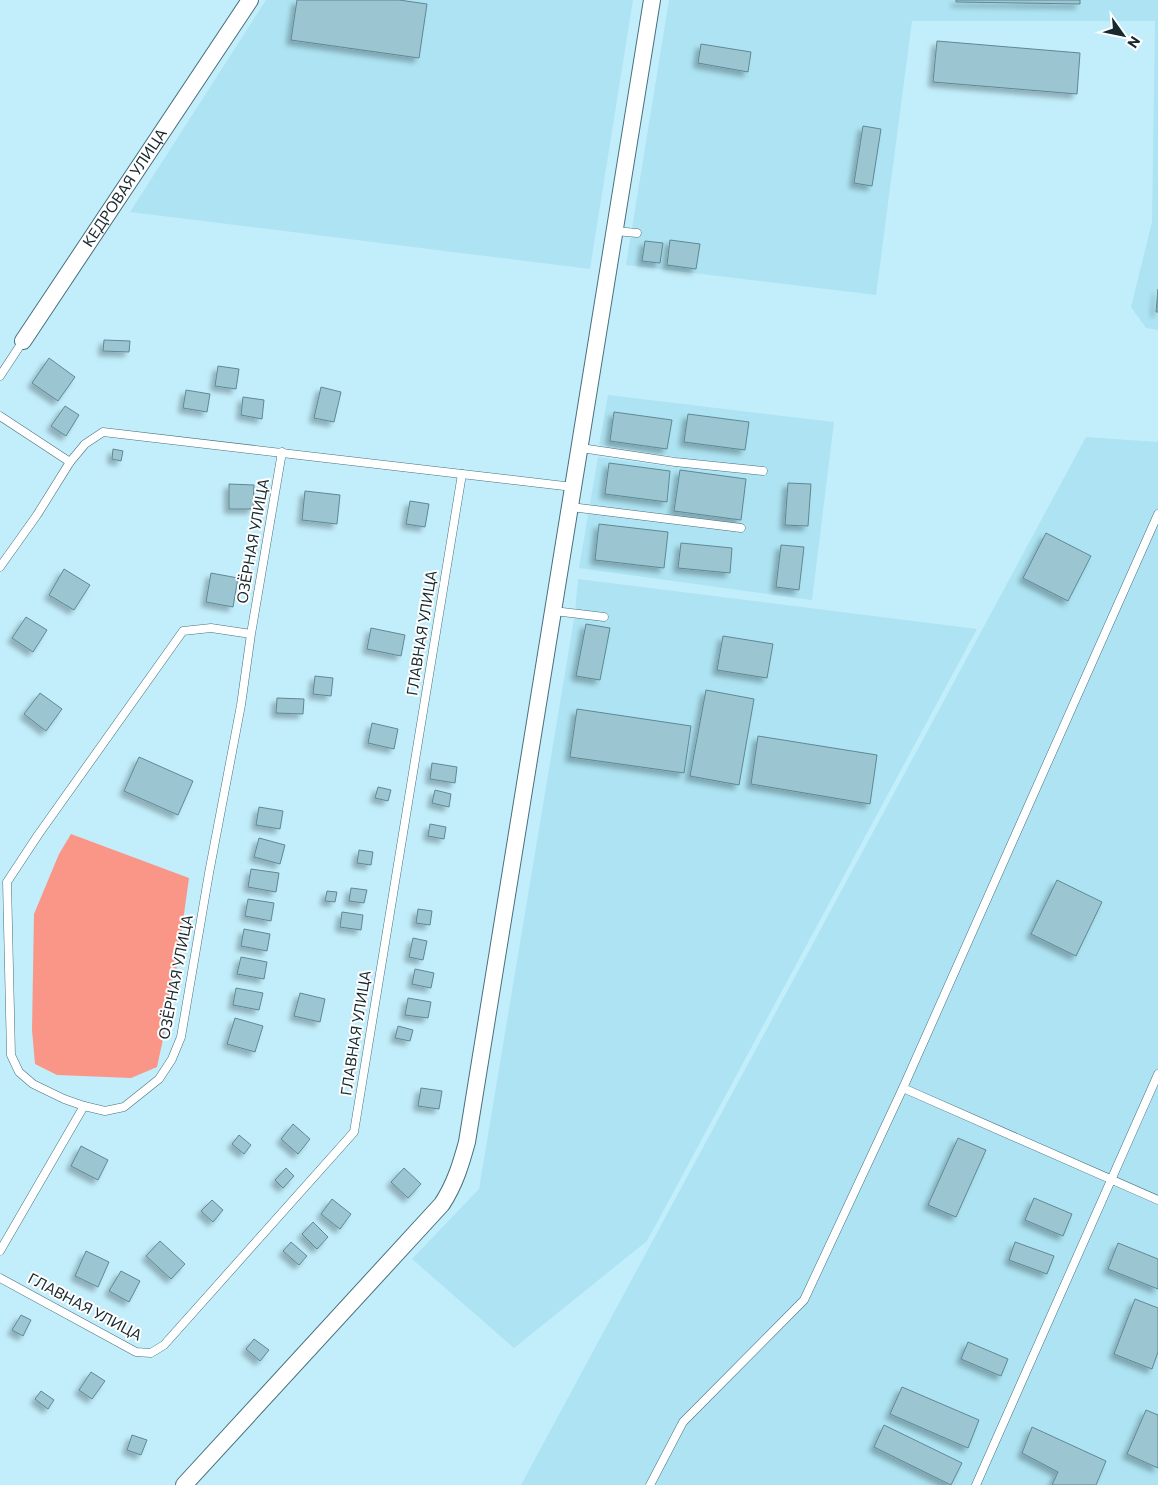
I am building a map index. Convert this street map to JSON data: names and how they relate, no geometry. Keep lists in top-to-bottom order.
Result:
{
  "streets": {
    "street": ["КЕДРОВАЯ УЛИЦА"],
    "lane": ["ОЗЁРНАЯ УЛИЦА", "ГЛАВНАЯ УЛИЦА"]
  },
  "north": "bottom right"
}
